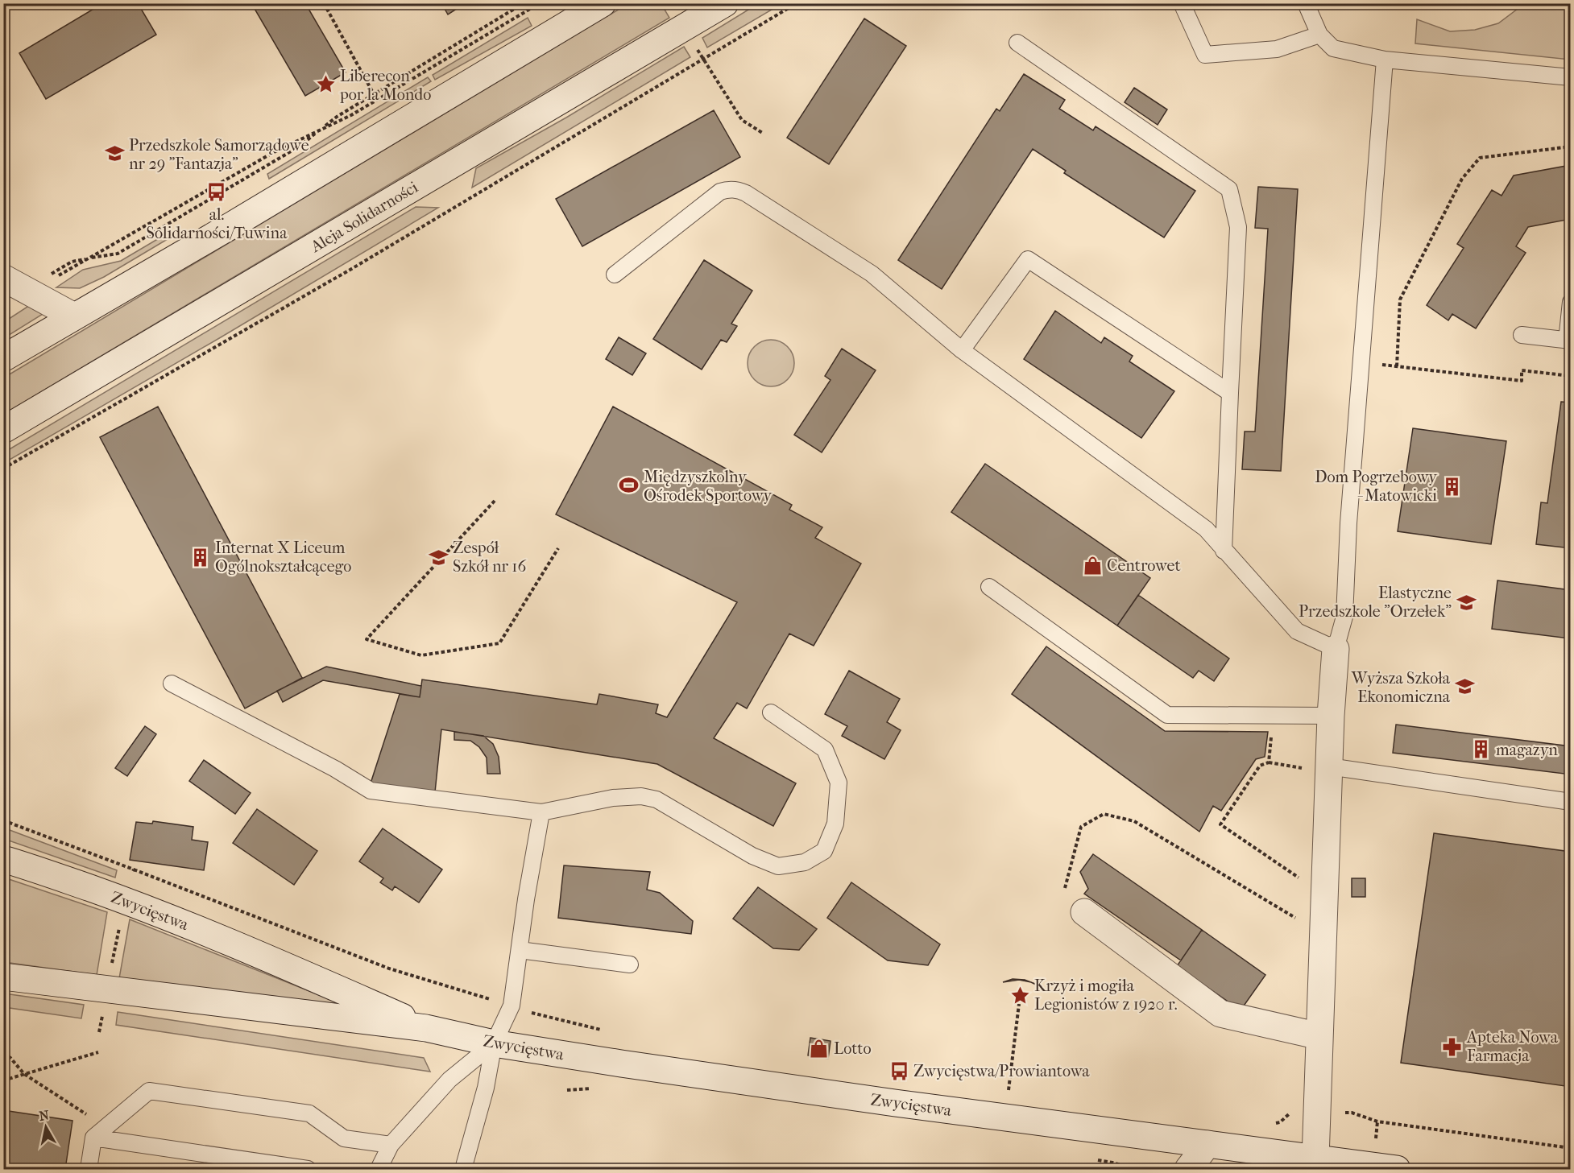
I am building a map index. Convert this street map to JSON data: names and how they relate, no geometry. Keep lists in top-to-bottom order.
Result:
{
  "streets": {
    "street": ["Aleja Solidarności", "Zwycięstwa"]
  },
  "places": {
    "place": ["Liberecon por la Mondo", "Krzyż i mogiła Legionistów z 1920 r."],
    "school or university": [
      "Przedszkole Samorządowe nr 29 \"Fantazja\"",
      "Zespół Szkół nr 16",
      "Elastyczne Przedszkole \"Orzełek\"",
      "Wyższa Szkoła Ekonomiczna"
    ],
    "bus stop": ["al. Solidarności/Tuwina", "Zwycięstwa/Prowiantowa"],
    "sports": ["Międzyszkolny Ośrodek Sportowy"],
    "building": ["Dom Pogrzebowy - Matowicki", "Internat X Liceum Ogólnokształcącego", "magazyn"],
    "shop": ["Centrowet", "Lotto"],
    "pharmacy": ["Apteka Nowa Farmacja"]
  },
  "north": "top"
}
